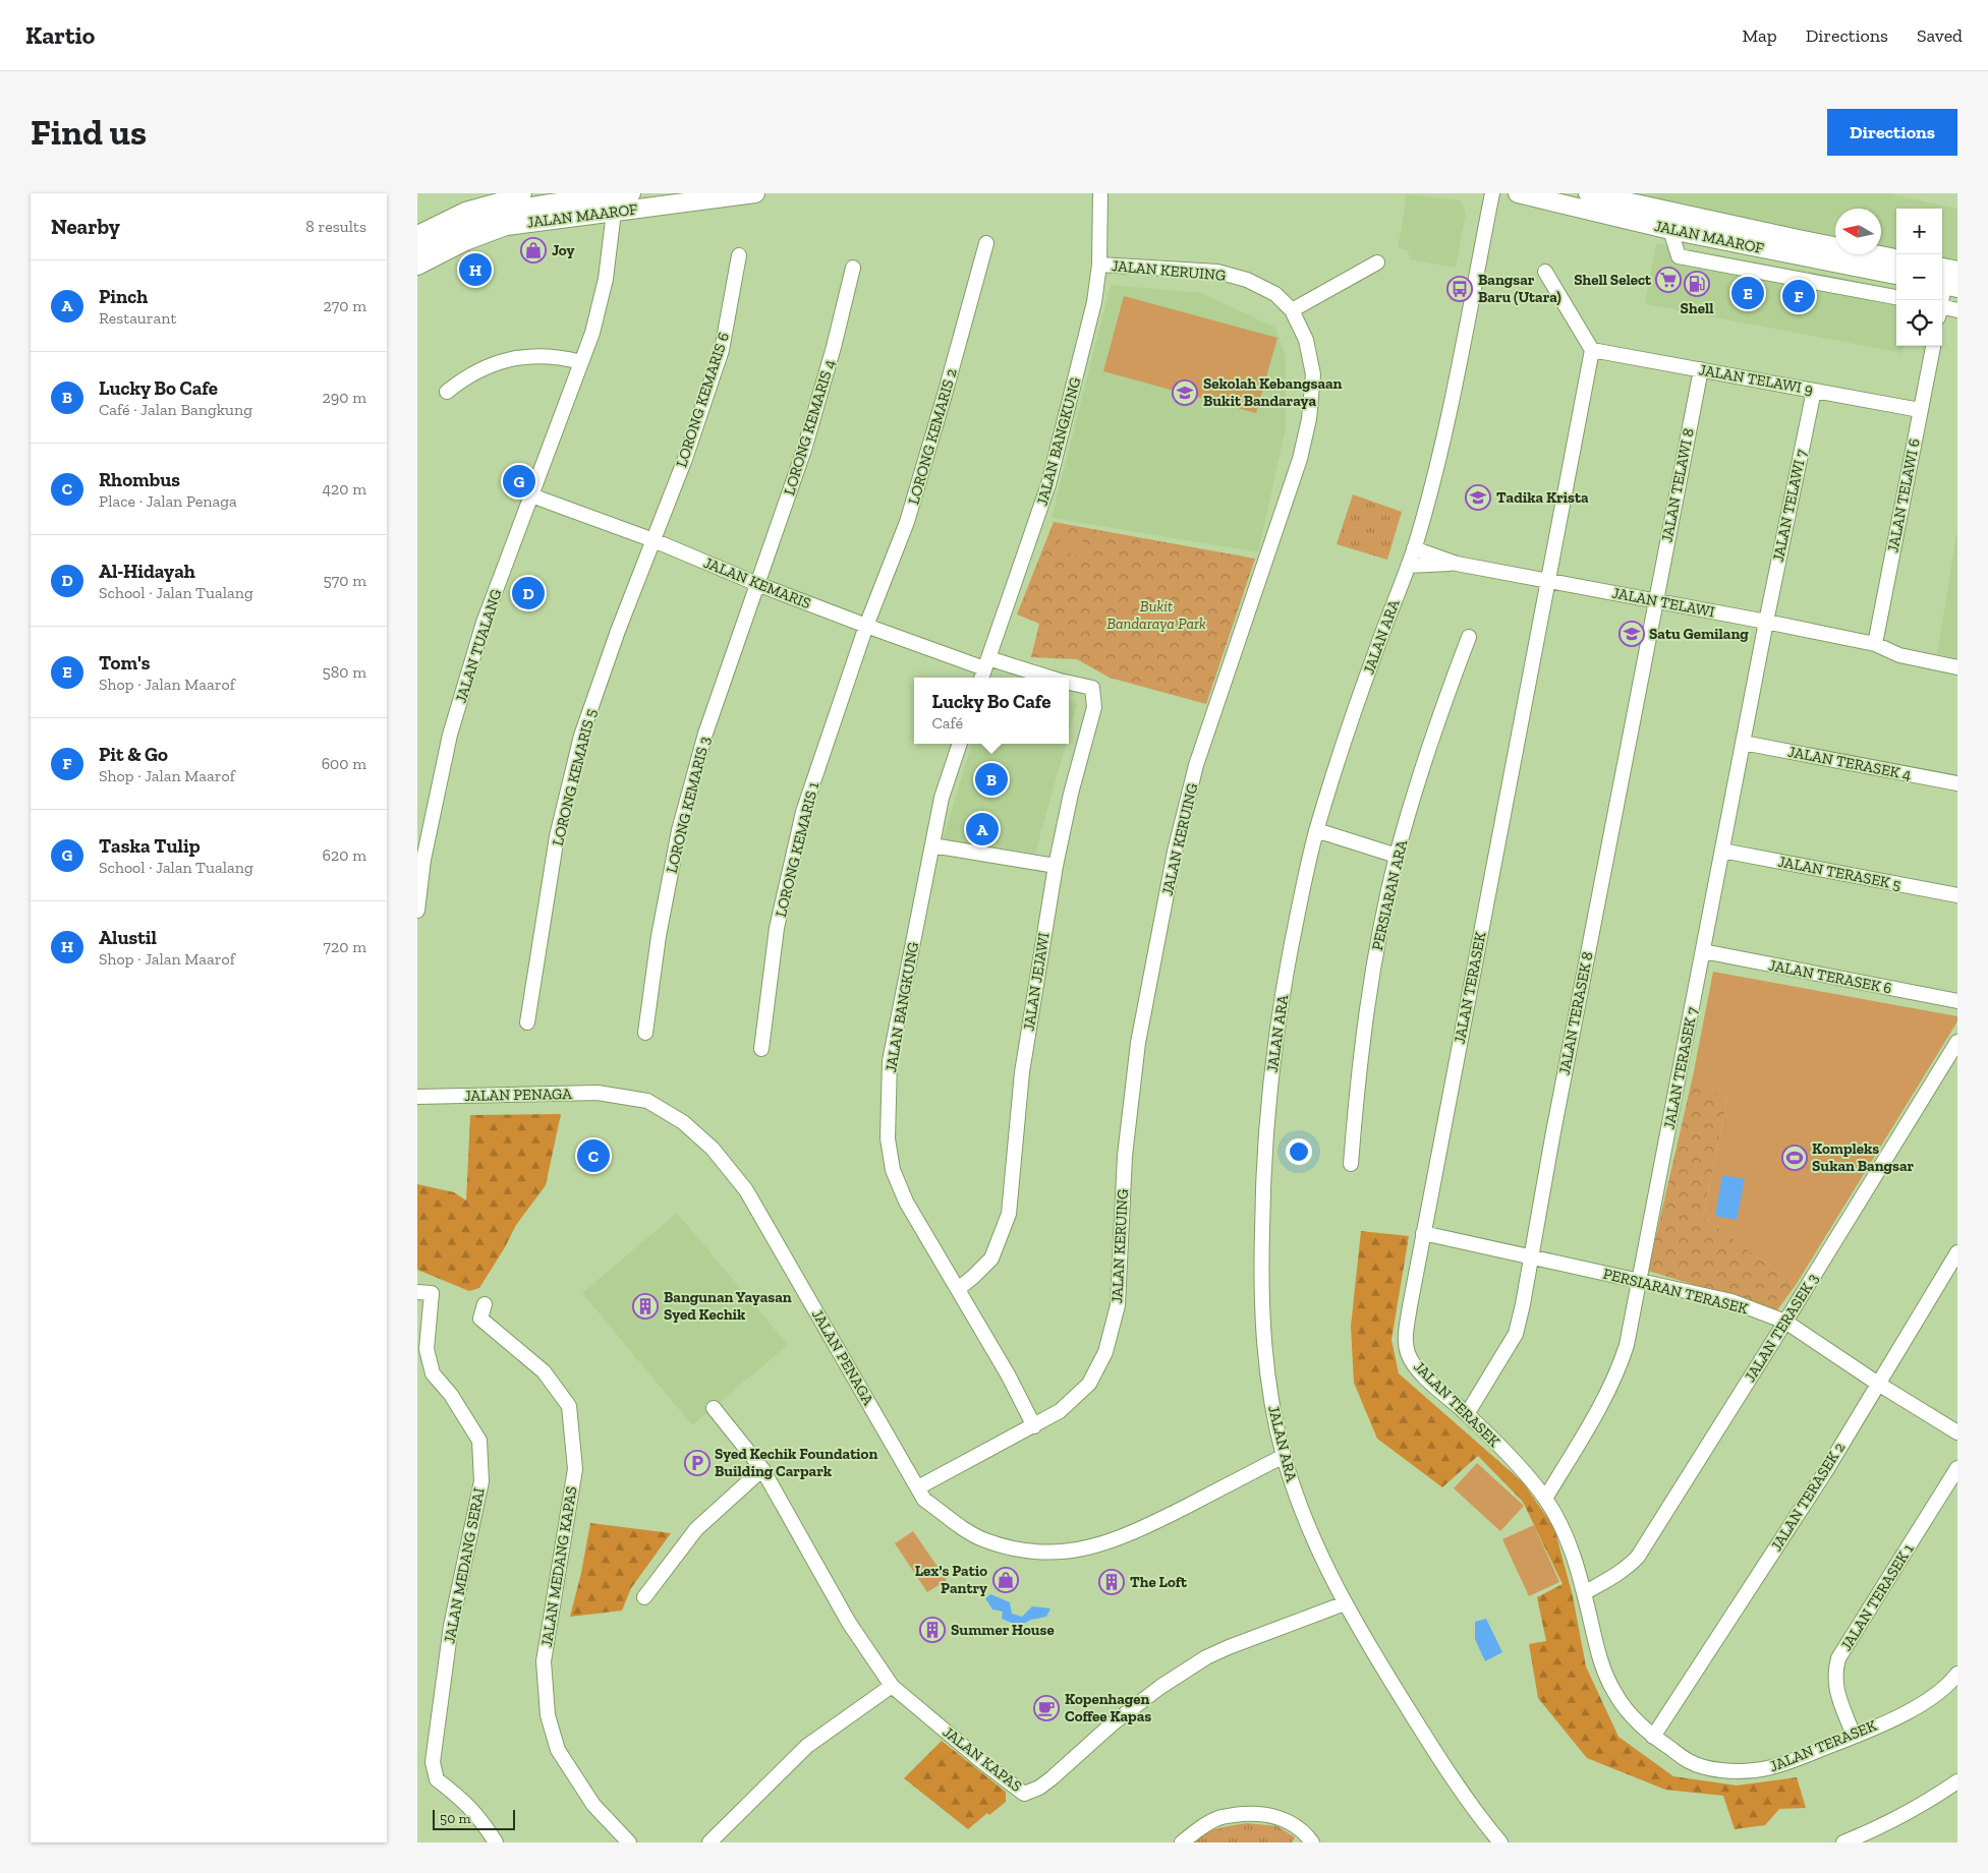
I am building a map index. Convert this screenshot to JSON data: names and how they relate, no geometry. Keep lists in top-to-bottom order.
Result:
{
  "streets": {
    "main road": ["JALAN MAAROF"],
    "street": [
      "JALAN KERUING",
      "JALAN TELAWI 9",
      "LORONG KEMARIS 6",
      "LORONG KEMARIS 4",
      "LORONG KEMARIS 2",
      "JALAN BANGKUNG",
      "JALAN TELAWI 8",
      "JALAN TELAWI 6",
      "JALAN TELAWI 7",
      "JALAN KEMARIS",
      "JALAN TELAWI",
      "JALAN ARA",
      "JALAN TUALANG",
      "JALAN TERASEK 4",
      "LORONG KEMARIS 5",
      "LORONG KEMARIS 3",
      "LORONG KEMARIS 1",
      "JALAN TERASEK 5",
      "PERSIARAN ARA",
      "JALAN TERASEK 6",
      "JALAN JEJAWI",
      "JALAN TERASEK",
      "JALAN TERASEK 8",
      "JALAN TERASEK 7",
      "JALAN PENAGA",
      "PERSIARAN TERASEK",
      "JALAN TERASEK 3",
      "JALAN TERASEK 2",
      "JALAN MEDANG SERAI",
      "JALAN MEDANG KAPAS",
      "JALAN TERASEK 1",
      "JALAN KAPAS"
    ]
  },
  "crossings": [
    ["JALAN MAAROF", "JALAN TUALANG"],
    ["JALAN KERUING", "JALAN BANGKUNG"],
    ["JALAN KERUING", "JALAN PENAGA"],
    ["JALAN TELAWI 9", "JALAN TELAWI 8"],
    ["JALAN TELAWI 9", "JALAN TELAWI 6"],
    ["JALAN TELAWI 9", "JALAN TELAWI 7"],
    ["LORONG KEMARIS 6", "JALAN KEMARIS"],
    ["LORONG KEMARIS 6", "LORONG KEMARIS 5"],
    ["LORONG KEMARIS 4", "JALAN KEMARIS"],
    ["LORONG KEMARIS 4", "LORONG KEMARIS 3"],
    ["LORONG KEMARIS 2", "JALAN KEMARIS"],
    ["LORONG KEMARIS 2", "LORONG KEMARIS 1"],
    ["JALAN BANGKUNG", "JALAN KEMARIS"],
    ["JALAN BANGKUNG", "JALAN JEJAWI"],
    ["JALAN TELAWI 8", "JALAN TELAWI"],
    ["JALAN TELAWI 8", "JALAN TERASEK 8"],
    ["JALAN TELAWI 6", "JALAN TELAWI"],
    ["JALAN TELAWI 7", "JALAN TELAWI"],
    ["JALAN TELAWI 7", "JALAN TERASEK 7"],
    ["JALAN KEMARIS", "JALAN TUALANG"],
    ["JALAN KEMARIS", "LORONG KEMARIS 5"],
    ["JALAN KEMARIS", "LORONG KEMARIS 3"],
    ["JALAN KEMARIS", "LORONG KEMARIS 1"],
    ["JALAN KEMARIS", "JALAN JEJAWI"],
    ["JALAN TELAWI", "JALAN ARA"],
    ["JALAN TELAWI", "JALAN TERASEK"],
    ["JALAN TELAWI", "JALAN TERASEK 8"],
    ["JALAN TELAWI", "JALAN TERASEK 7"],
    ["JALAN ARA", "JALAN PENAGA"],
    ["JALAN ARA", "JALAN KAPAS"],
    ["JALAN TERASEK 4", "JALAN TERASEK 7"],
    ["JALAN TERASEK 5", "JALAN TERASEK 7"],
    ["JALAN TERASEK 6", "JALAN TERASEK 7"],
    ["JALAN TERASEK", "JALAN TERASEK 8"],
    ["JALAN TERASEK", "JALAN TERASEK 7"],
    ["JALAN TERASEK", "PERSIARAN TERASEK"],
    ["JALAN TERASEK", "JALAN TERASEK 3"],
    ["JALAN TERASEK", "JALAN TERASEK 2"],
    ["JALAN TERASEK", "JALAN TERASEK 1"],
    ["JALAN TERASEK 8", "PERSIARAN TERASEK"],
    ["JALAN TERASEK 7", "PERSIARAN TERASEK"],
    ["PERSIARAN TERASEK", "JALAN TERASEK 3"],
    ["PERSIARAN TERASEK", "JALAN TERASEK 2"]
  ],
  "parks": ["Bukit Bandaraya Park"],
  "places": {
    "shop": ["Joy", "Lex's Patio Pantry"],
    "supermarket": ["Shell Select"],
    "fuel station": ["Shell"],
    "bus stop": ["Bangsar Baru (Utara)"],
    "school or university": ["Sekolah Kebangsaan Bukit Bandaraya", "Tadika Krista", "Satu Gemilang"],
    "sports": ["Kompleks Sukan Bangsar"],
    "building": ["Bangunan Yayasan Syed Kechik", "The Loft", "Summer House"],
    "parking": ["Syed Kechik Foundation Building Carpark"],
    "cafe": ["Kopenhagen Coffee Kapas"]
  },
  "scale_bar": "50 m",
  "north": "left",
  "page": {
    "header": "Kartio",
    "nav": ["Map", "Directions", "Saved"],
    "buttons": "Directions",
    "title": "Find us",
    "heading": ["Nearby", "8 results"],
    "map_buttons": ["+", "−"],
    "pins": [
      "H",
      "E",
      "F",
      "G",
      "D",
      "B",
      "A",
      "C"
    ],
    "list": [
      {
        "mark": "A",
        "name": "Pinch",
        "note": "Restaurant",
        "value": "270 m"
      },
      {
        "mark": "B",
        "name": "Lucky Bo Cafe",
        "note": "Café · Jalan Bangkung",
        "value": "290 m"
      },
      {
        "mark": "C",
        "name": "Rhombus",
        "note": "Place · Jalan Penaga",
        "value": "420 m"
      },
      {
        "mark": "D",
        "name": "Al-Hidayah",
        "note": "School · Jalan Tualang",
        "value": "570 m"
      },
      {
        "mark": "E",
        "name": "Tom's",
        "note": "Shop · Jalan Maarof",
        "value": "580 m"
      },
      {
        "mark": "F",
        "name": "Pit & Go",
        "note": "Shop · Jalan Maarof",
        "value": "600 m"
      },
      {
        "mark": "G",
        "name": "Taska Tulip",
        "note": "School · Jalan Tualang",
        "value": "620 m"
      },
      {
        "mark": "H",
        "name": "Alustil",
        "note": "Shop · Jalan Maarof",
        "value": "720 m"
      }
    ],
    "popup": ["Lucky Bo Cafe", "Café"],
    "scale": "50 m"
  }
}
